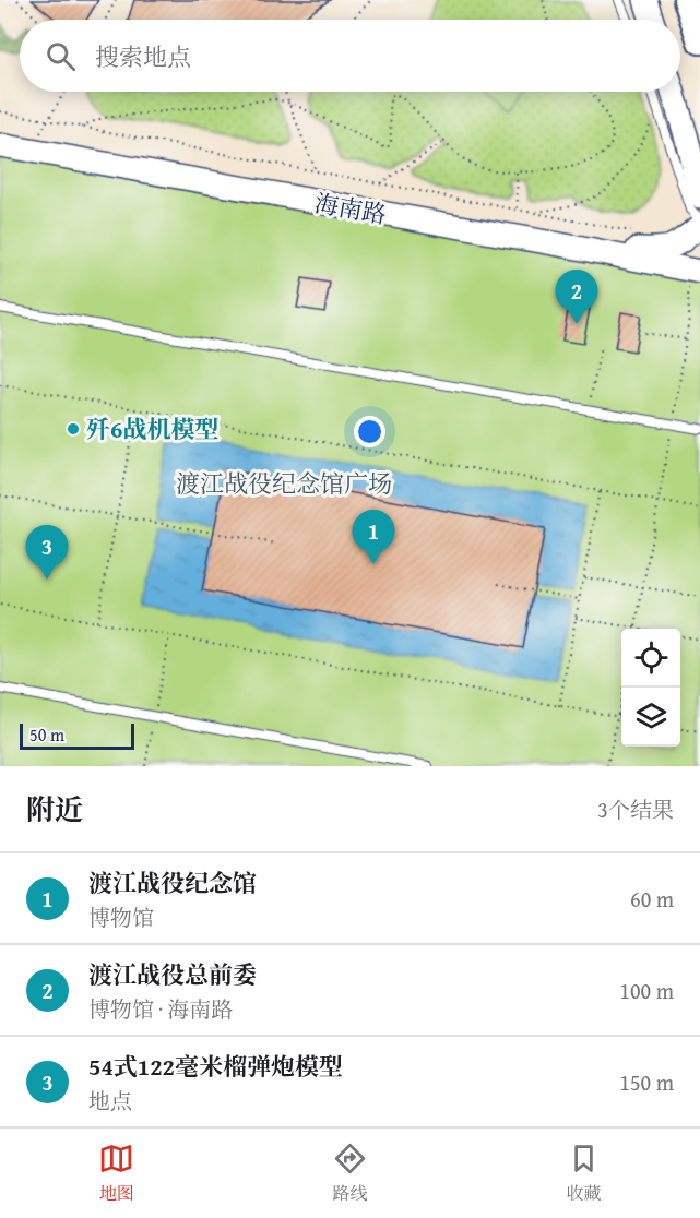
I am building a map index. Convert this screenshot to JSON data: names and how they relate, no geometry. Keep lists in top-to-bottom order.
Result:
{
  "streets": {
    "street": ["海南路"]
  },
  "parks": ["渡江战役纪念馆广场"],
  "places": ["歼6战机模型"],
  "scale_bar": "50 m",
  "page": {
    "search": "搜索地点",
    "pins": ["2", "1", "3"],
    "scale": "50 m",
    "heading": ["附近", "3个结果"],
    "list": [
      {
        "mark": "1",
        "name": "渡江战役纪念馆",
        "note": "博物馆",
        "value": "60 m"
      },
      {
        "mark": "2",
        "name": "渡江战役总前委",
        "note": "博物馆 · 海南路",
        "value": "100 m"
      },
      {
        "mark": "3",
        "name": "54式122毫米榴弹炮模型",
        "note": "地点",
        "value": "150 m"
      }
    ],
    "nav": ["地图", "路线", "收藏"]
  }
}
